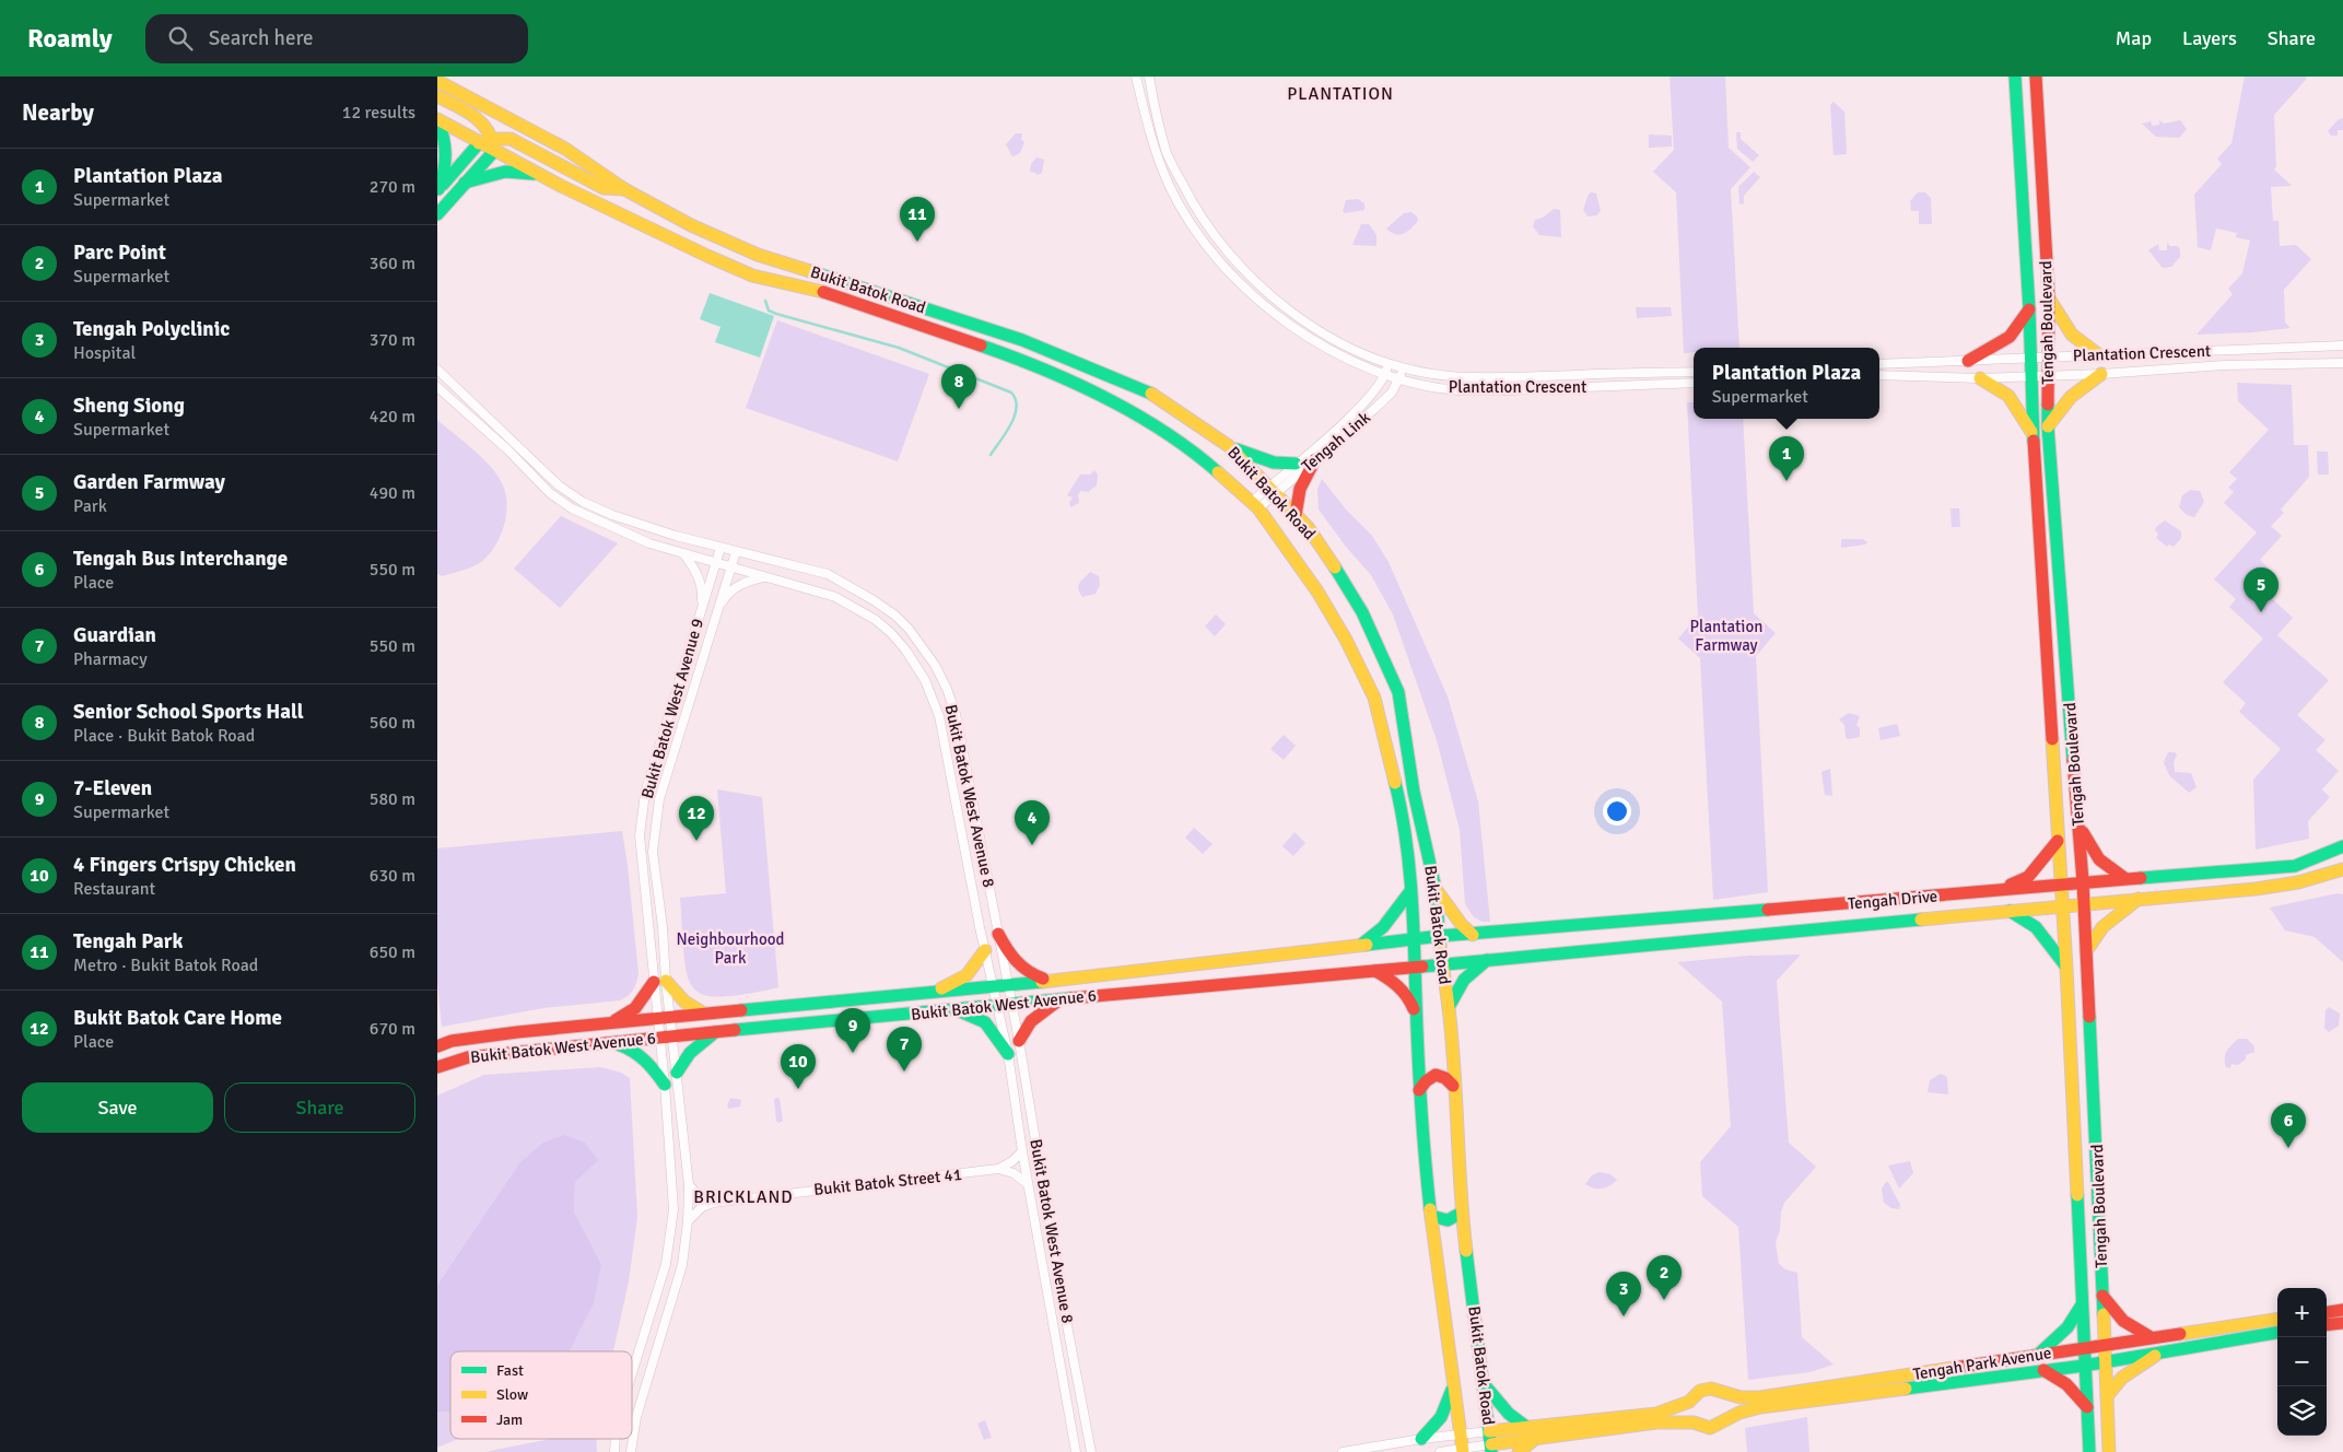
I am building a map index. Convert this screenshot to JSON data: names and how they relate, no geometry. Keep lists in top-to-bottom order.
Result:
{
  "streets": {
    "main road": [
      "Bukit Batok Road",
      "Tengah Boulevard",
      "Tengah Drive",
      "Bukit Batok West Avenue 6",
      "Tengah Park Avenue"
    ],
    "street": [
      "Plantation Crescent",
      "Tengah Link",
      "Bukit Batok West Avenue 9",
      "Bukit Batok West Avenue 8",
      "Bukit Batok Street 41"
    ]
  },
  "crossings": [
    ["Bukit Batok Road", "Tengah Link"],
    ["Bukit Batok Road", "Tengah Drive"],
    ["Bukit Batok Road", "Bukit Batok West Avenue 6"],
    ["Bukit Batok Road", "Tengah Park Avenue"],
    ["Tengah Boulevard", "Plantation Crescent"],
    ["Tengah Boulevard", "Tengah Drive"],
    ["Tengah Boulevard", "Tengah Park Avenue"],
    ["Plantation Crescent", "Tengah Link"],
    ["Bukit Batok West Avenue 9", "Bukit Batok West Avenue 8"],
    ["Bukit Batok West Avenue 9", "Bukit Batok West Avenue 6"],
    ["Bukit Batok West Avenue 9", "Bukit Batok Street 41"],
    ["Bukit Batok West Avenue 8", "Bukit Batok West Avenue 6"],
    ["Bukit Batok West Avenue 8", "Bukit Batok Street 41"],
    ["Tengah Drive", "Bukit Batok West Avenue 6"]
  ],
  "districts": ["PLANTATION", "BRICKLAND"],
  "parks": ["Plantation Farmway", "Neighbourhood Park"],
  "legend": ["Fast", "Slow", "Jam"],
  "page": {
    "header": "Roamly",
    "search": "Search here",
    "nav": ["Map", "Layers", "Share"],
    "heading": ["Nearby", "12 results"],
    "list": [
      {
        "mark": "1",
        "name": "Plantation Plaza",
        "note": "Supermarket",
        "value": "270 m"
      },
      {
        "mark": "2",
        "name": "Parc Point",
        "note": "Supermarket",
        "value": "360 m"
      },
      {
        "mark": "3",
        "name": "Tengah Polyclinic",
        "note": "Hospital",
        "value": "370 m"
      },
      {
        "mark": "4",
        "name": "Sheng Siong",
        "note": "Supermarket",
        "value": "420 m"
      },
      {
        "mark": "5",
        "name": "Garden Farmway",
        "note": "Park",
        "value": "490 m"
      },
      {
        "mark": "6",
        "name": "Tengah Bus Interchange",
        "note": "Place",
        "value": "550 m"
      },
      {
        "mark": "7",
        "name": "Guardian",
        "note": "Pharmacy",
        "value": "550 m"
      },
      {
        "mark": "8",
        "name": "Senior School Sports Hall",
        "note": "Place · Bukit Batok Road",
        "value": "560 m"
      },
      {
        "mark": "9",
        "name": "7-Eleven",
        "note": "Supermarket",
        "value": "580 m"
      },
      {
        "mark": "10",
        "name": "4 Fingers Crispy Chicken",
        "note": "Restaurant",
        "value": "630 m"
      },
      {
        "mark": "11",
        "name": "Tengah Park",
        "note": "Metro · Bukit Batok Road",
        "value": "650 m"
      },
      {
        "mark": "12",
        "name": "Bukit Batok Care Home",
        "note": "Place",
        "value": "670 m"
      }
    ],
    "pins": [
      "11",
      "8",
      "1",
      "5",
      "12",
      "4",
      "9",
      "7",
      "10",
      "6",
      "2",
      "3"
    ],
    "popup": ["Plantation Plaza", "Supermarket"],
    "buttons": ["Save", "Share"],
    "map_buttons": ["+", "−"]
  }
}
